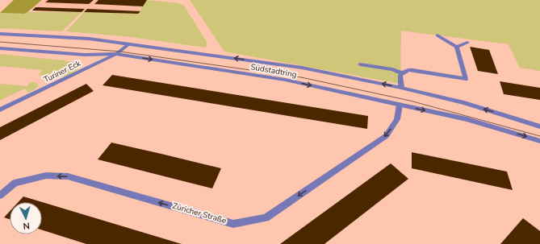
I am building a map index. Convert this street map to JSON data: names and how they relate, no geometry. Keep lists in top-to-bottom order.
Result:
{
  "streets": {
    "street": ["Südstadtring", "Turiner Eck", "Züricher Straße"]
  },
  "crossings": [
    ["Südstadtring", "Turiner Eck"],
    ["Südstadtring", "Züricher Straße"]
  ],
  "one_way": ["Züricher Straße"],
  "north": "bottom"
}
